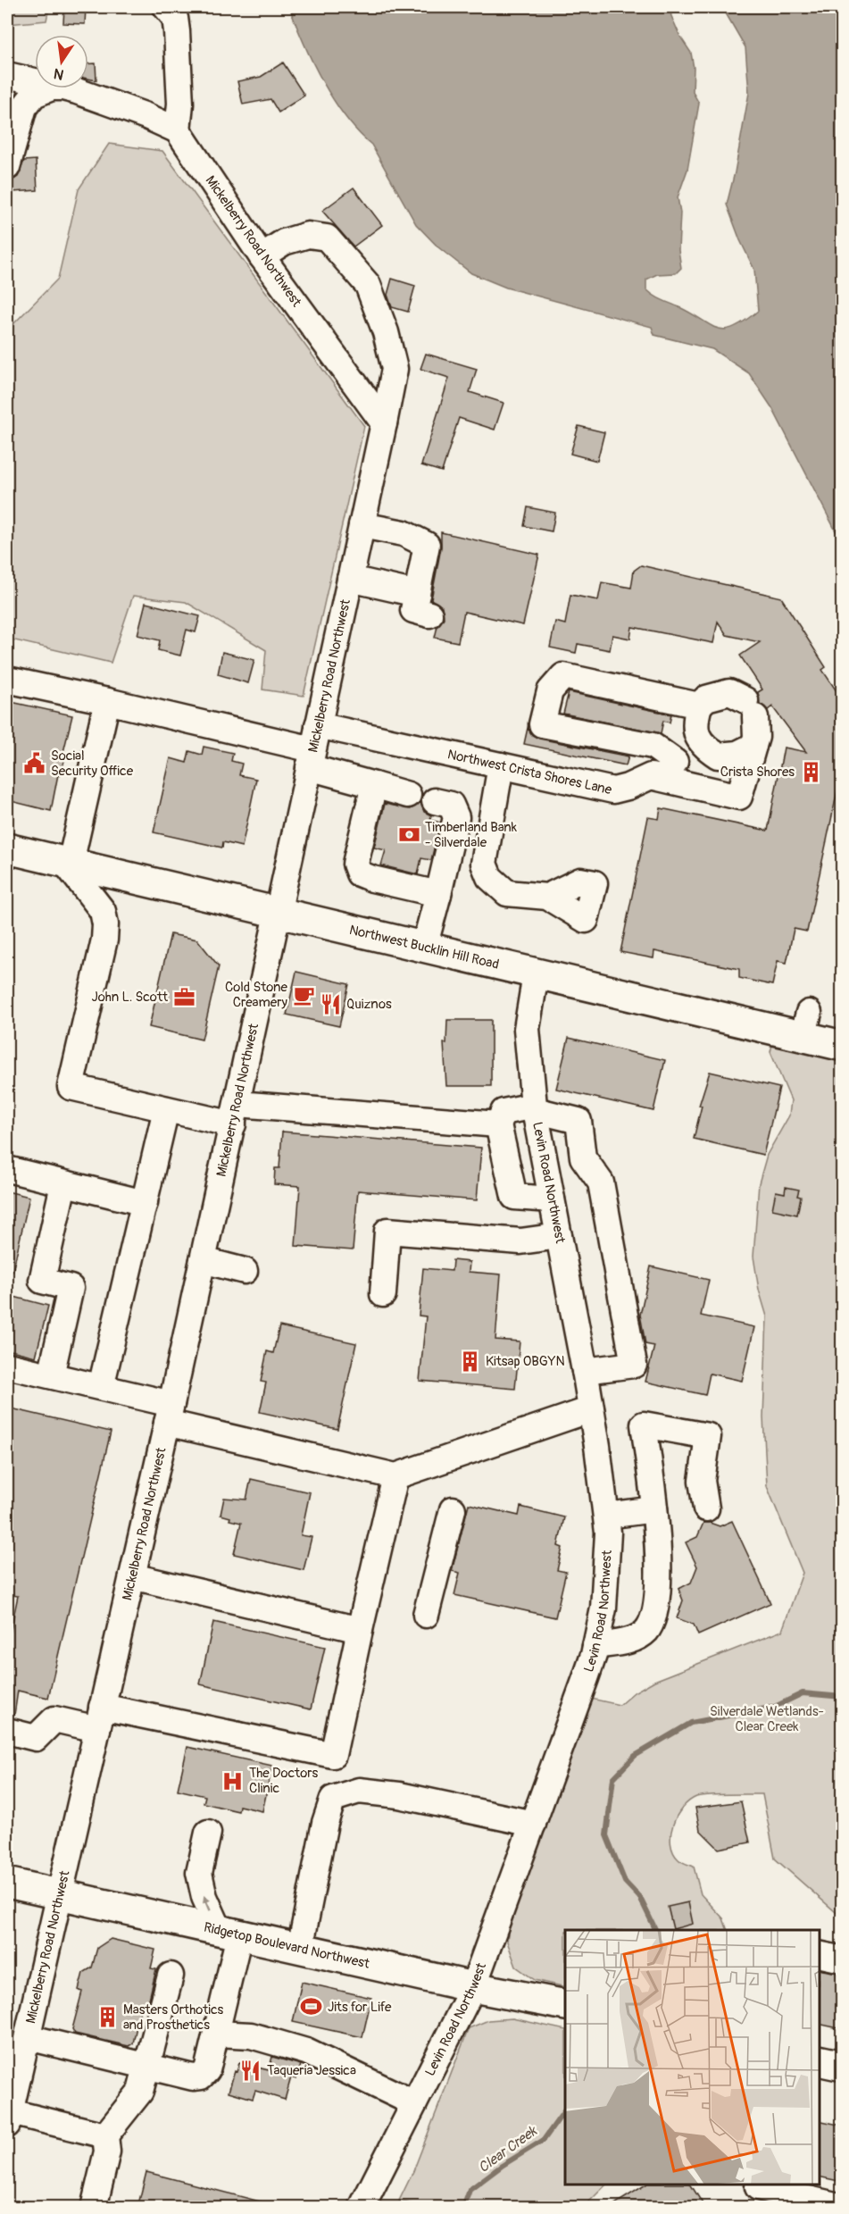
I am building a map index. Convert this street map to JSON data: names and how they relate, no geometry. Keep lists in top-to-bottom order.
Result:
{
  "streets": {
    "main road": ["Northwest Bucklin Hill Road", "Ridgetop Boulevard Northwest"],
    "street": ["Mickelberry Road Northwest", "Northwest Crista Shores Lane", "Levin Road Northwest"]
  },
  "crossings": [
    ["Mickelberry Road Northwest", "Northwest Crista Shores Lane"],
    ["Mickelberry Road Northwest", "Northwest Bucklin Hill Road"],
    ["Mickelberry Road Northwest", "Ridgetop Boulevard Northwest"],
    ["Northwest Bucklin Hill Road", "Levin Road Northwest"],
    ["Levin Road Northwest", "Ridgetop Boulevard Northwest"]
  ],
  "water": ["Clear Creek"],
  "parks": ["Silverdale Wetlands- Clear Creek"],
  "places": {
    "public building": ["Social Security Office"],
    "building": ["Crista Shores", "Kitsap OBGYN", "Masters Orthotics and Prosthetics"],
    "bank": ["Timberland Bank - Silverdale"],
    "cafe": ["Cold Stone Creamery"],
    "office": ["John L. Scott"],
    "restaurant": ["Quiznos", "Taqueria Jessica"],
    "hospital": ["The Doctors Clinic"],
    "sports": ["Jits for Life"]
  },
  "north": "bottom"
}
